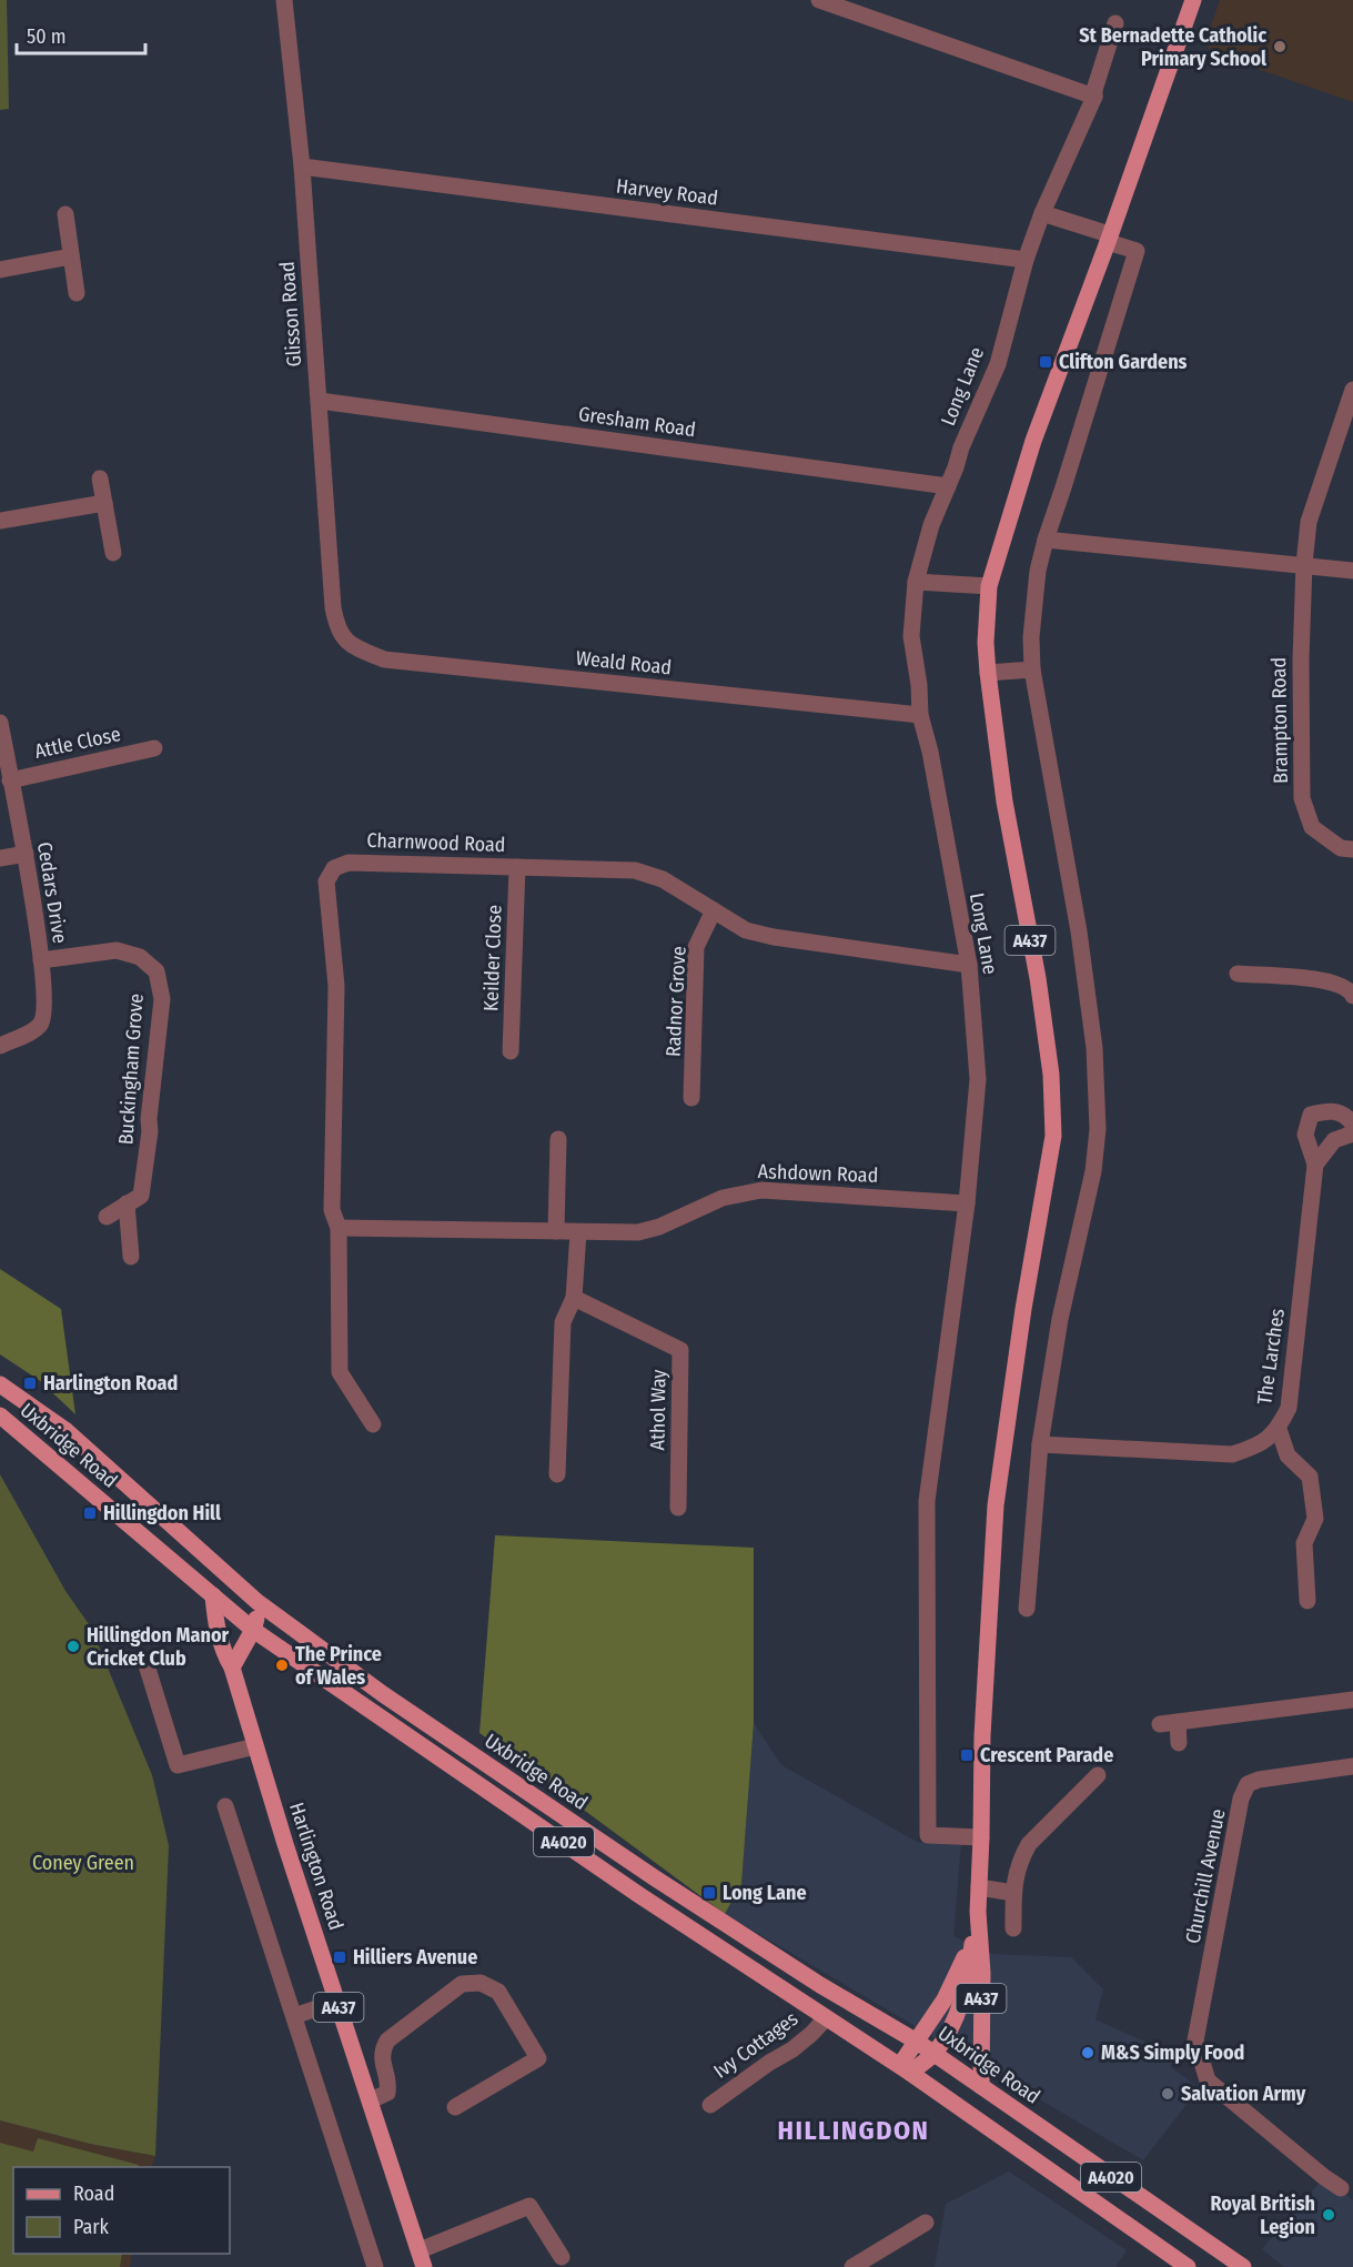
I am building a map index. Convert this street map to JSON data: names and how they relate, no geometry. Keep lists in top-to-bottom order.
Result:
{
  "streets": {
    "main road": [
      "A437",
      "Uxbridge Road",
      "A4020",
      "Harlington Road"
    ],
    "street": [
      "Harvey Road",
      "Glisson Road",
      "Long Lane",
      "Gresham Road",
      "Weald Road",
      "Brampton Road",
      "Attle Close",
      "Charnwood Road",
      "Cedars Drive",
      "Keilder Close",
      "Radnor Grove",
      "Buckingham Grove",
      "Ashdown Road",
      "The Larches",
      "Athol Way",
      "Churchill Avenue",
      "Ivy Cottages"
    ]
  },
  "crossings": [
    ["Harvey Road", "Glisson Road"],
    ["Harvey Road", "Long Lane"],
    ["Glisson Road", "Gresham Road"],
    ["Glisson Road", "Weald Road"],
    ["Long Lane", "Gresham Road"],
    ["Long Lane", "Weald Road"],
    ["Long Lane", "Charnwood Road"],
    ["Long Lane", "A437"],
    ["Long Lane", "Ashdown Road"],
    ["Attle Close", "Cedars Drive"],
    ["Charnwood Road", "Keilder Close"],
    ["Charnwood Road", "Radnor Grove"],
    ["Charnwood Road", "Ashdown Road"],
    ["Cedars Drive", "Buckingham Grove"],
    ["A437", "Uxbridge Road"],
    ["Uxbridge Road", "Harlington Road"],
    ["Uxbridge Road", "Ivy Cottages"]
  ],
  "districts": ["HILLINGDON"],
  "parks": ["Coney Green"],
  "places": {
    "other": [
      "St Bernadette Catholic Primary School",
      "Hillingdon Manor Cricket Club",
      "The Prince of Wales",
      "M&S Simply Food",
      "Salvation Army",
      "Royal British Legion"
    ],
    "transit": [
      "Clifton Gardens",
      "Harlington Road",
      "Hillingdon Hill",
      "Crescent Parade",
      "Long Lane",
      "Hilliers Avenue"
    ]
  },
  "legend": ["Road", "Park"],
  "scale_bar": "50 m"
}
